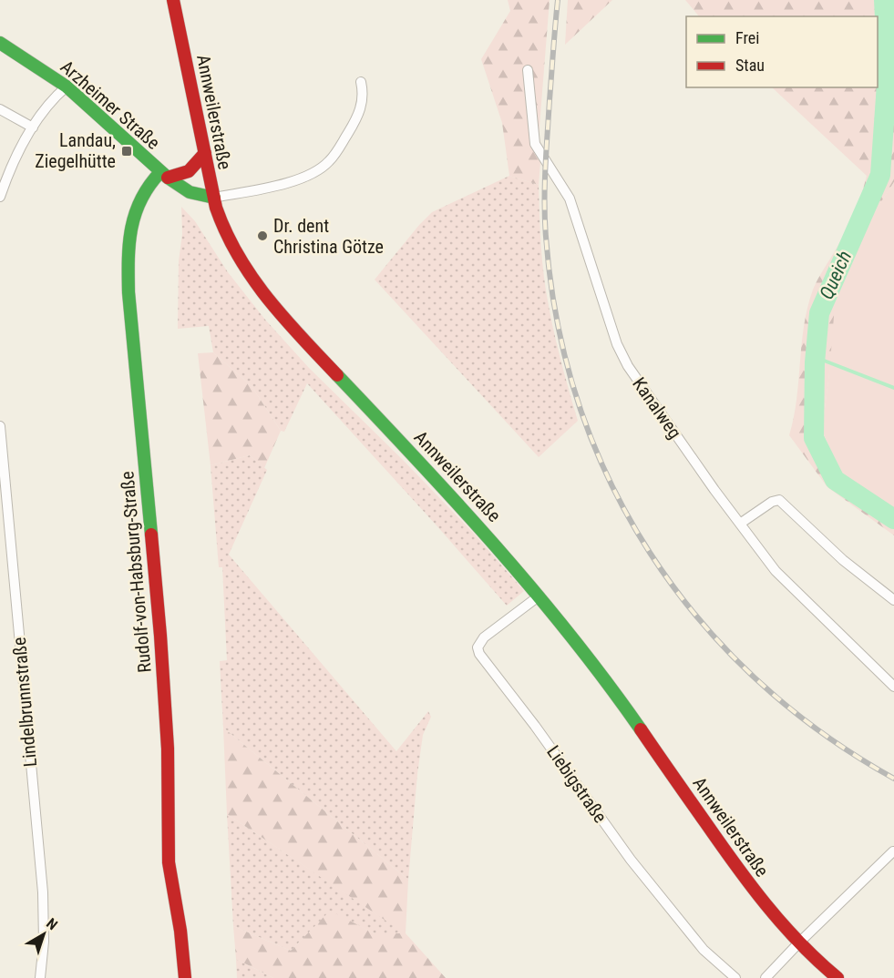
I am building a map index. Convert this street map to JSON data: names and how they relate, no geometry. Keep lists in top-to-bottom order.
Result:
{
  "streets": {
    "street": [
      "Arzheimer Straße",
      "Annweilerstraße",
      "Kanalweg",
      "Rudolf-von-Habsburg-Straße",
      "Lindelbrunnstraße",
      "Liebigstraße"
    ]
  },
  "crossings": [
    ["Arzheimer Straße", "Annweilerstraße"],
    ["Arzheimer Straße", "Rudolf-von-Habsburg-Straße"],
    ["Annweilerstraße", "Liebigstraße"]
  ],
  "water": ["Queich"],
  "places": {
    "transit": ["Landau, Ziegelhütte"],
    "other": ["Dr. dent Christina Götze"]
  },
  "legend": ["Frei", "Stau"],
  "north": "top right"
}
